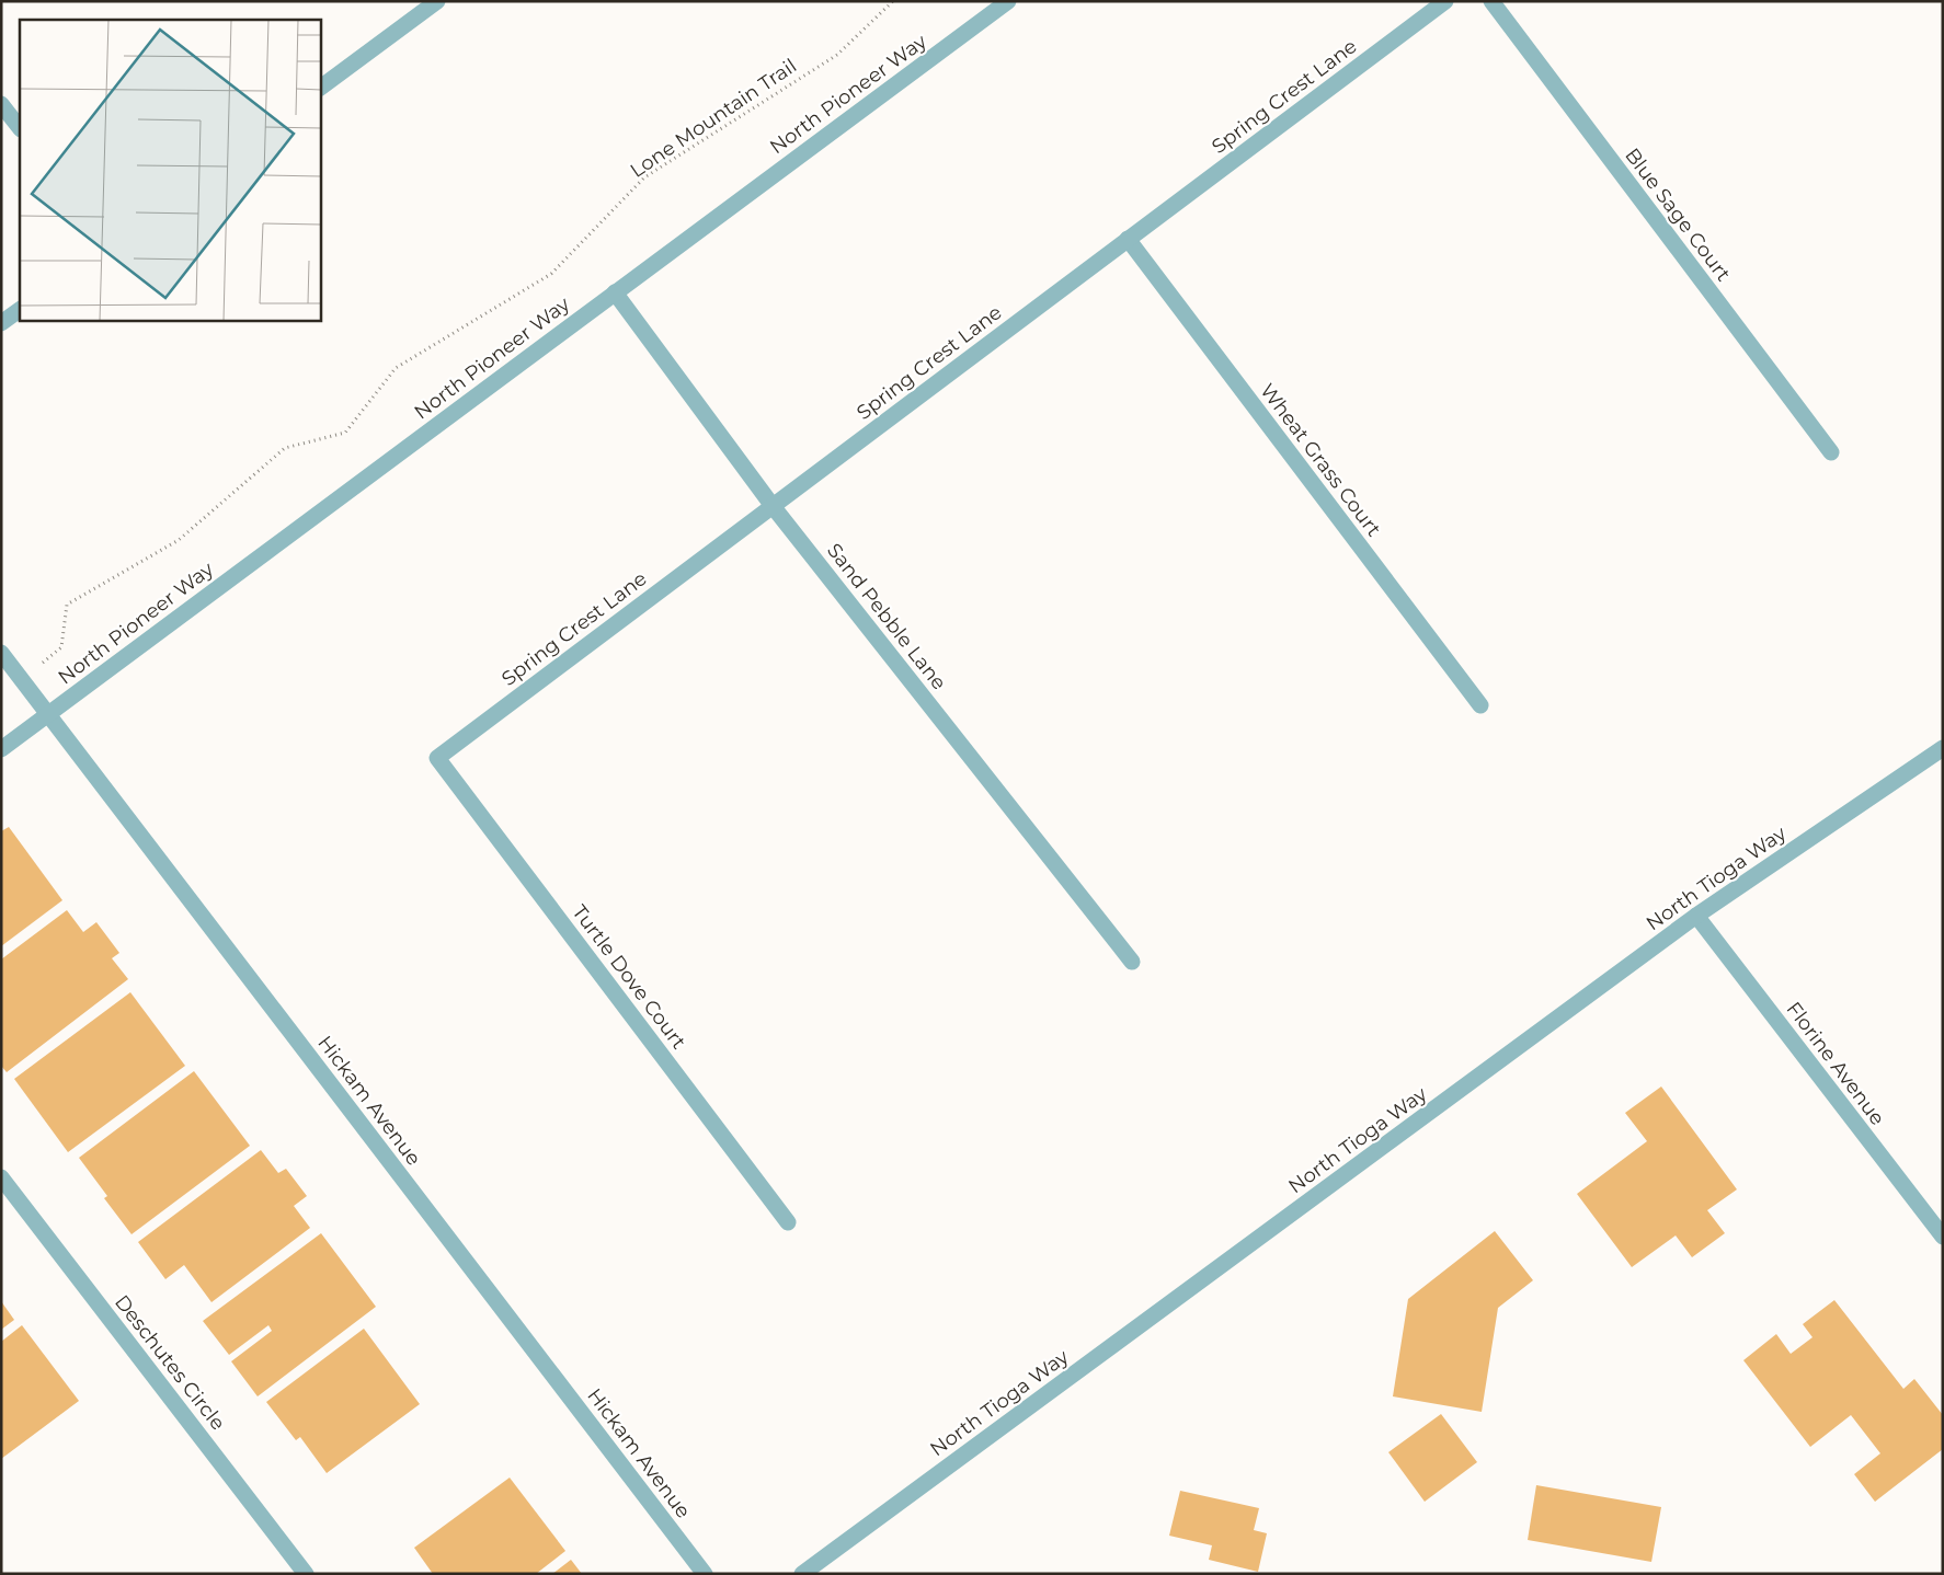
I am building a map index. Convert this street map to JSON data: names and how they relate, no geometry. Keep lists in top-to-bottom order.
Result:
{
  "streets": {
    "street": [
      "North Pioneer Way",
      "Spring Crest Lane",
      "Blue Sage Court",
      "Wheat Grass Court",
      "Sand Pebble Lane",
      "North Tioga Way",
      "Turtle Dove Court",
      "Florine Avenue",
      "Hickam Avenue",
      "Deschutes Circle"
    ],
    "path": ["Lone Mountain Trail"]
  },
  "crossings": [
    ["North Pioneer Way", "Sand Pebble Lane"],
    ["North Pioneer Way", "Hickam Avenue"],
    ["Spring Crest Lane", "Wheat Grass Court"],
    ["Spring Crest Lane", "Sand Pebble Lane"],
    ["Spring Crest Lane", "Turtle Dove Court"],
    ["Lone Mountain Trail", "Hickam Avenue"],
    ["North Tioga Way", "Florine Avenue"]
  ]
}
